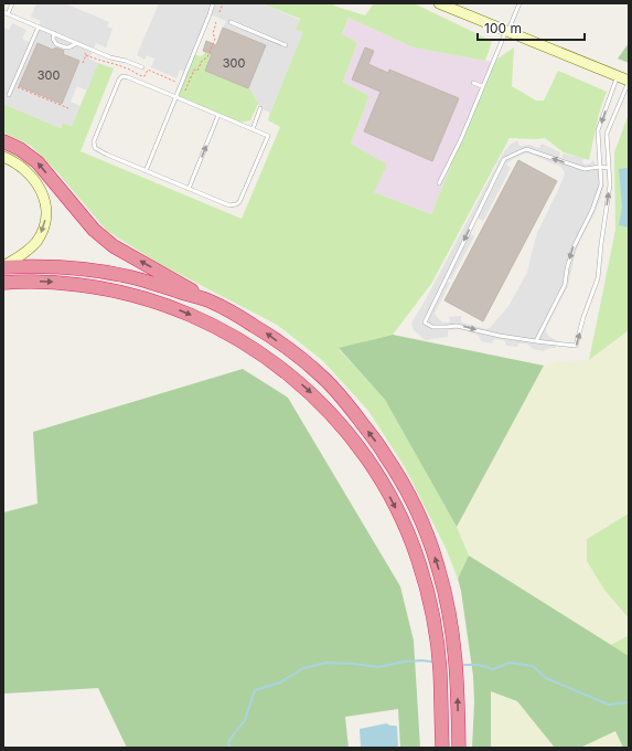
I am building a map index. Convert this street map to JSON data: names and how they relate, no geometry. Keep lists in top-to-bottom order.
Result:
{
  "house_numbers": ["300", "300"],
  "scale_bar": "100 m"
}
